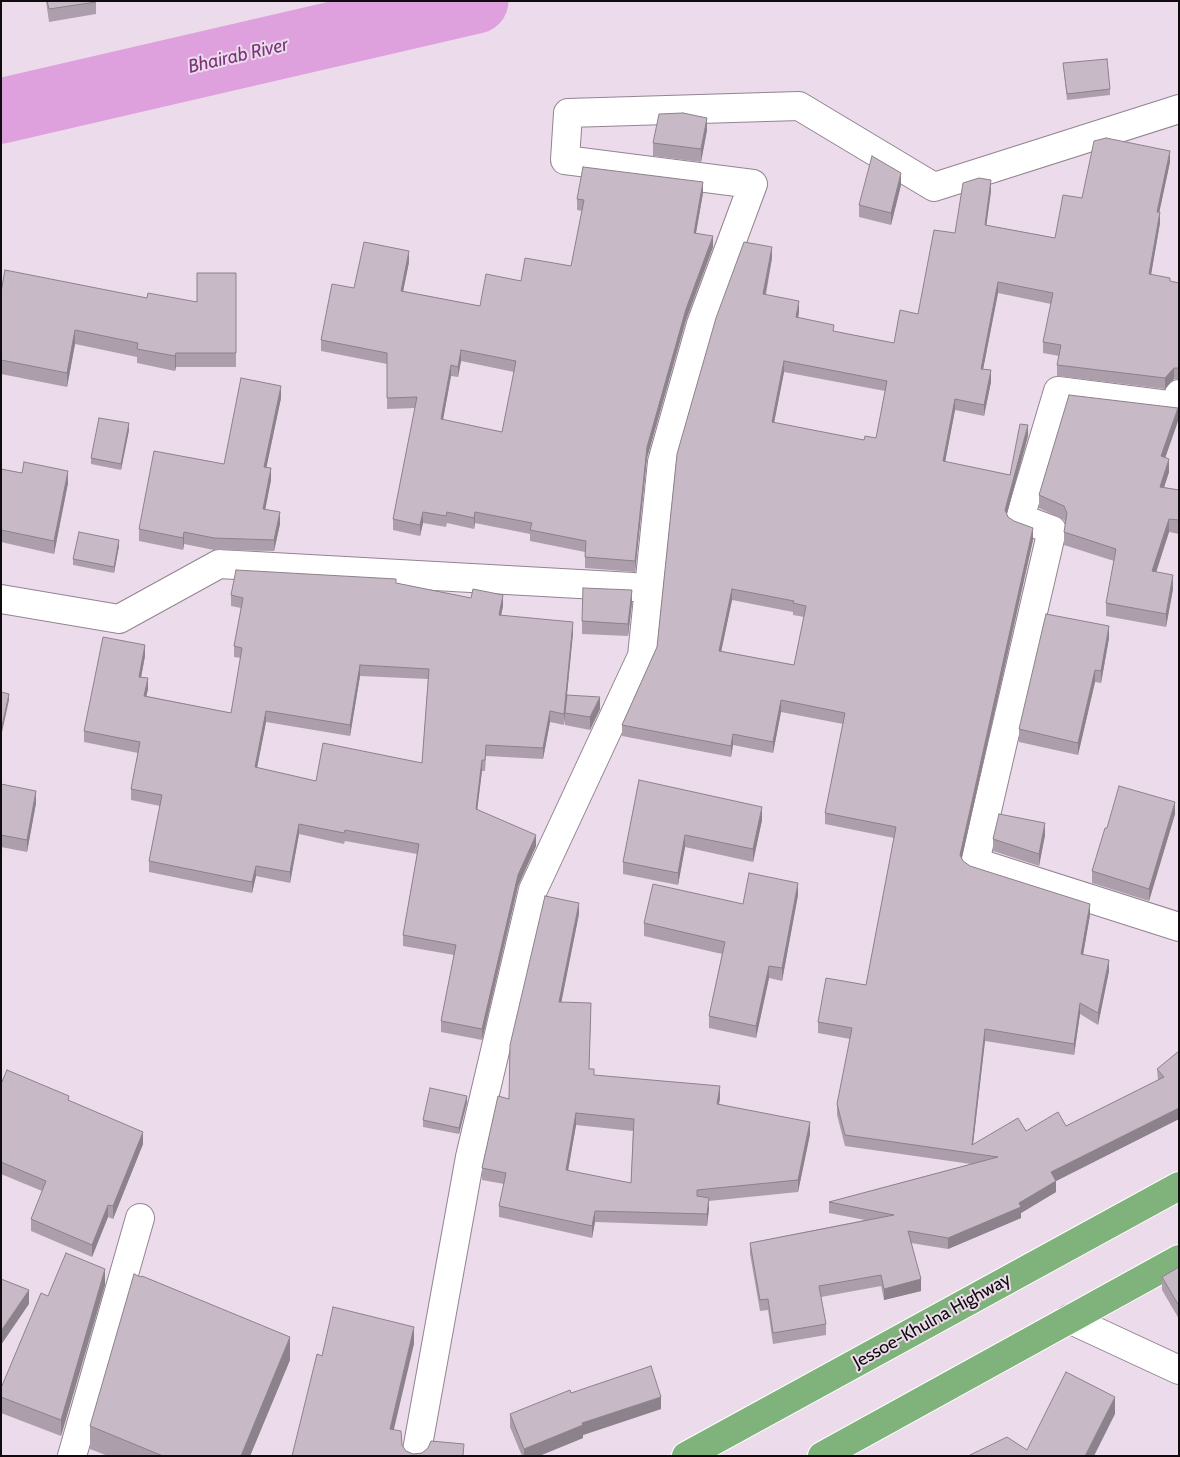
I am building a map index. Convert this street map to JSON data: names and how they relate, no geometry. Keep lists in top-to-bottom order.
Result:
{
  "streets": {
    "highway": ["Jessoe-Khulna Highway"]
  },
  "water": ["Bhairab River"]
}
